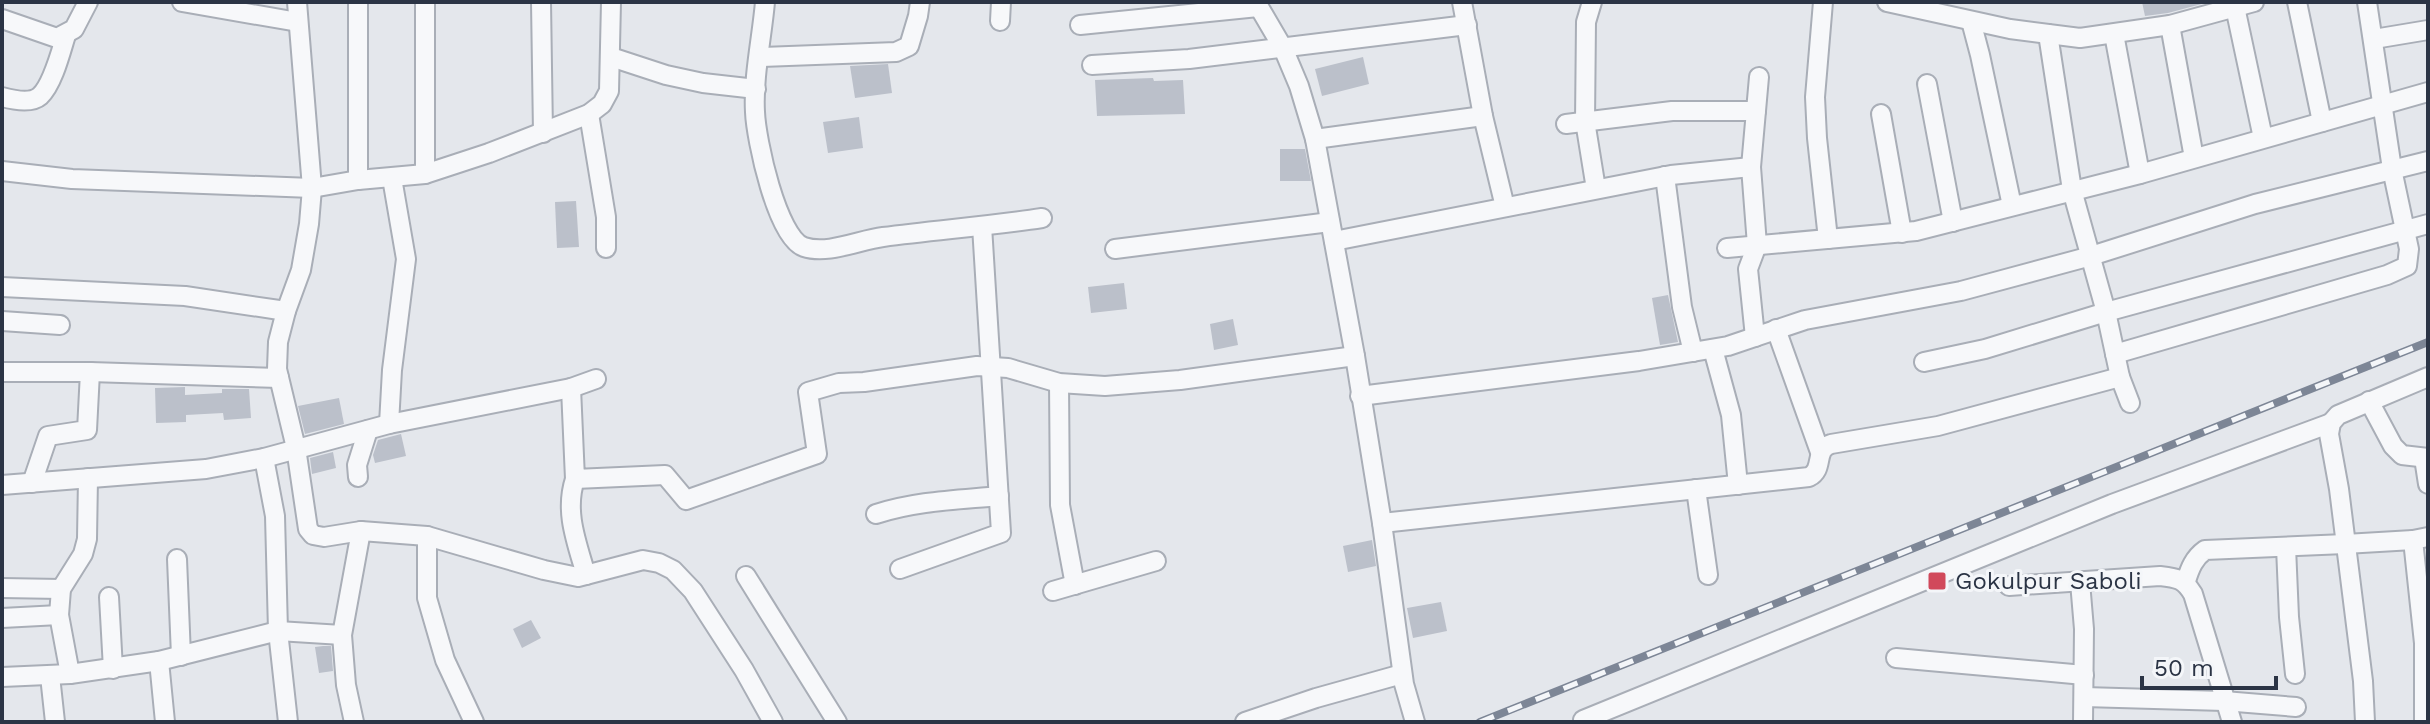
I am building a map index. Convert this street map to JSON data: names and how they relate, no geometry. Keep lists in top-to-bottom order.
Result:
{
  "places": {
    "transit": ["Gokulpur Saboli"]
  },
  "scale_bar": "50 m"
}
